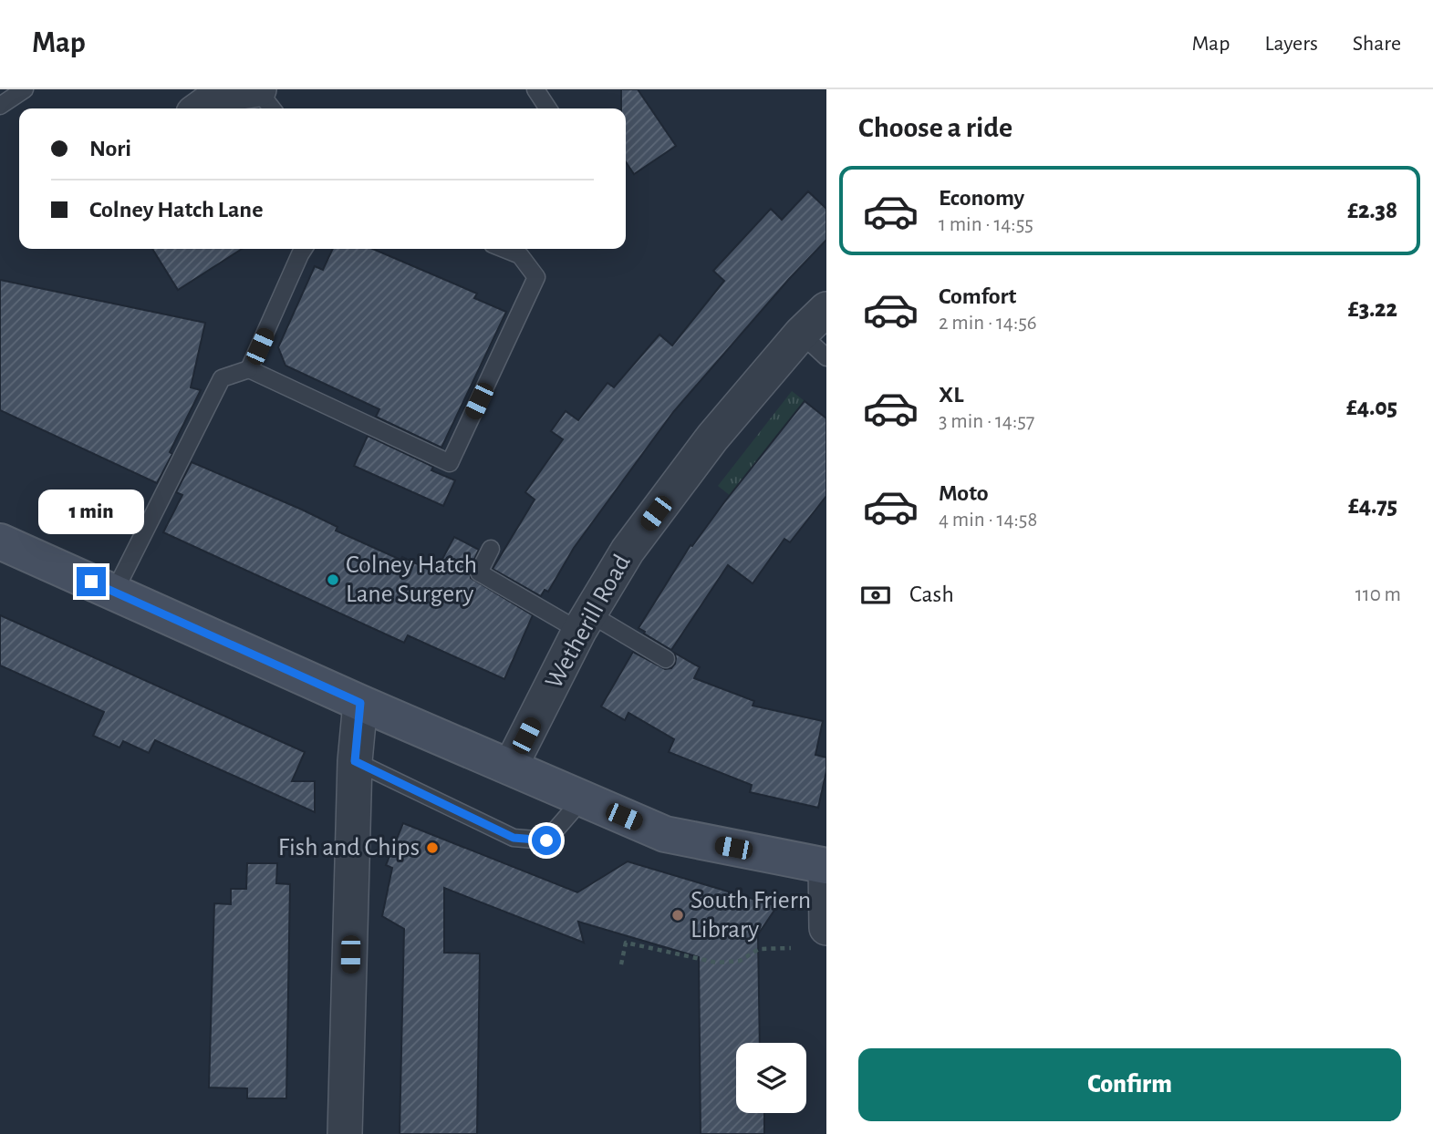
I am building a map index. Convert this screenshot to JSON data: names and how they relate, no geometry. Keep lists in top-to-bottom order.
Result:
{
  "streets": {
    "street": ["Wetherill Road"]
  },
  "places": ["Colney Hatch Lane Surgery", "Fish and Chips", "South Friern Library"],
  "page": {
    "header": "Map",
    "nav": ["Map", "Layers", "Share"],
    "heading": "Choose a ride",
    "banner": ["Nori", "Colney Hatch Lane"],
    "list": [
      {
        "name": "Economy",
        "note": "1 min · 14:55",
        "value": "£2.38"
      },
      {
        "name": "Comfort",
        "note": "2 min · 14:56",
        "value": "£3.22"
      },
      {
        "name": "XL",
        "note": "3 min · 14:57",
        "value": "£4.05"
      },
      {
        "name": "Moto",
        "note": "4 min · 14:58",
        "value": "£4.75"
      }
    ],
    "bubble": "1 min",
    "pay": ["Cash", "110 m"],
    "buttons": "Confirm"
  }
}
